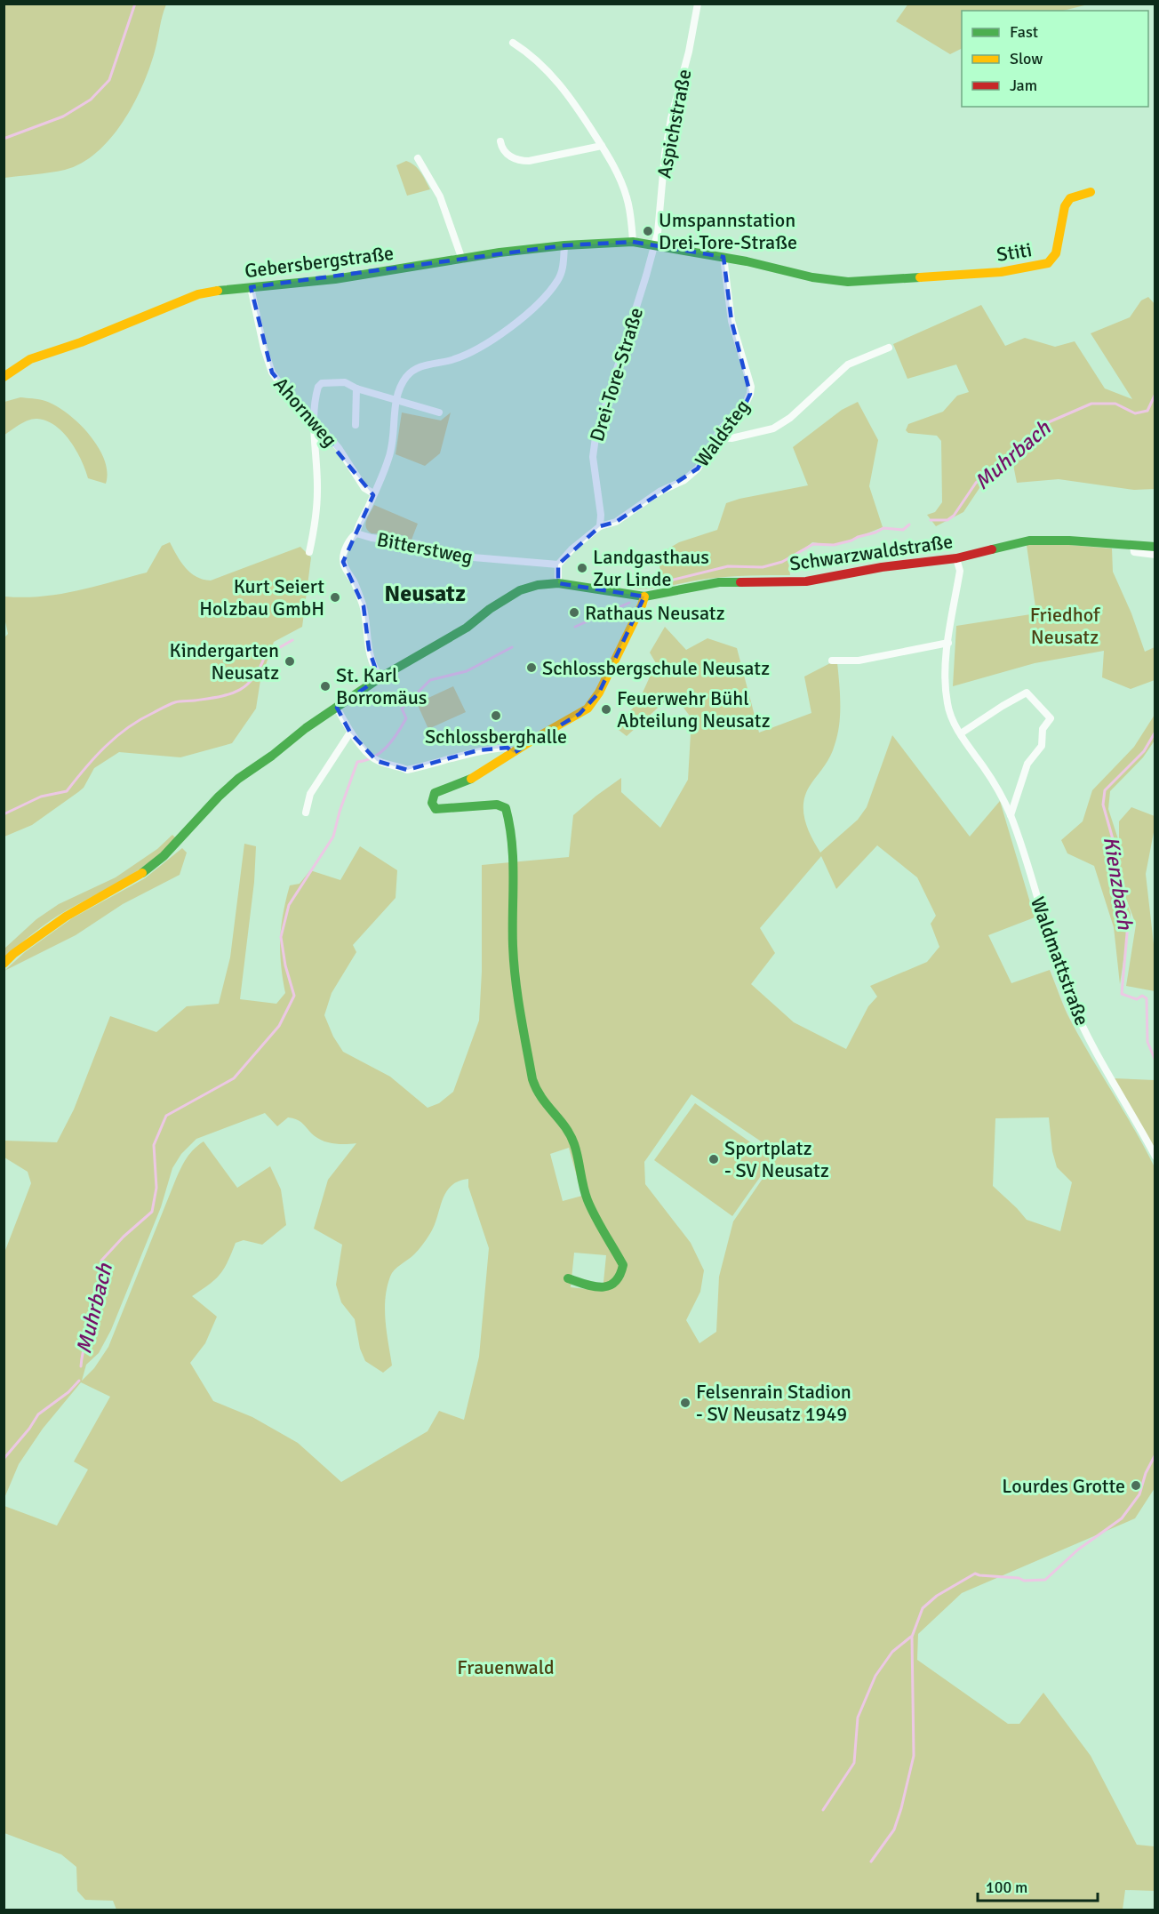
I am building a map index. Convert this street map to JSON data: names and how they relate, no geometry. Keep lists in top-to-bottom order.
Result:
{
  "streets": {
    "street": [
      "Aspichstraße",
      "Stiti",
      "Gebersbergstraße",
      "Drei-Tore-Straße",
      "Ahornweg",
      "Waldsteg",
      "Bitterstweg",
      "Schwarzwaldstraße",
      "Waldmattstraße"
    ]
  },
  "crossings": [
    ["Aspichstraße", "Gebersbergstraße"],
    ["Aspichstraße", "Drei-Tore-Straße"],
    ["Stiti", "Gebersbergstraße"],
    ["Gebersbergstraße", "Drei-Tore-Straße"],
    ["Gebersbergstraße", "Ahornweg"],
    ["Gebersbergstraße", "Waldsteg"],
    ["Drei-Tore-Straße", "Waldsteg"],
    ["Schwarzwaldstraße", "Waldmattstraße"]
  ],
  "districts": ["Neusatz"],
  "water": ["Muhrbach", "Kienzbach"],
  "parks": ["Friedhof Neusatz", "Frauenwald"],
  "places": [
    "Umspannstation Drei-Tore-Straße",
    "Landgasthaus Zur Linde",
    "Kurt Seiert Holzbau GmbH",
    "Rathaus Neusatz",
    "Kindergarten Neusatz",
    "Schlossbergschule Neusatz",
    "St. Karl Borromäus",
    "Feuerwehr Bühl Abteilung Neusatz",
    "Schlossberghalle",
    "Sportplatz - SV Neusatz",
    "Felsenrain Stadion - SV Neusatz 1949",
    "Lourdes Grotte"
  ],
  "legend": ["Fast", "Slow", "Jam"],
  "scale_bar": "100 m"
}
